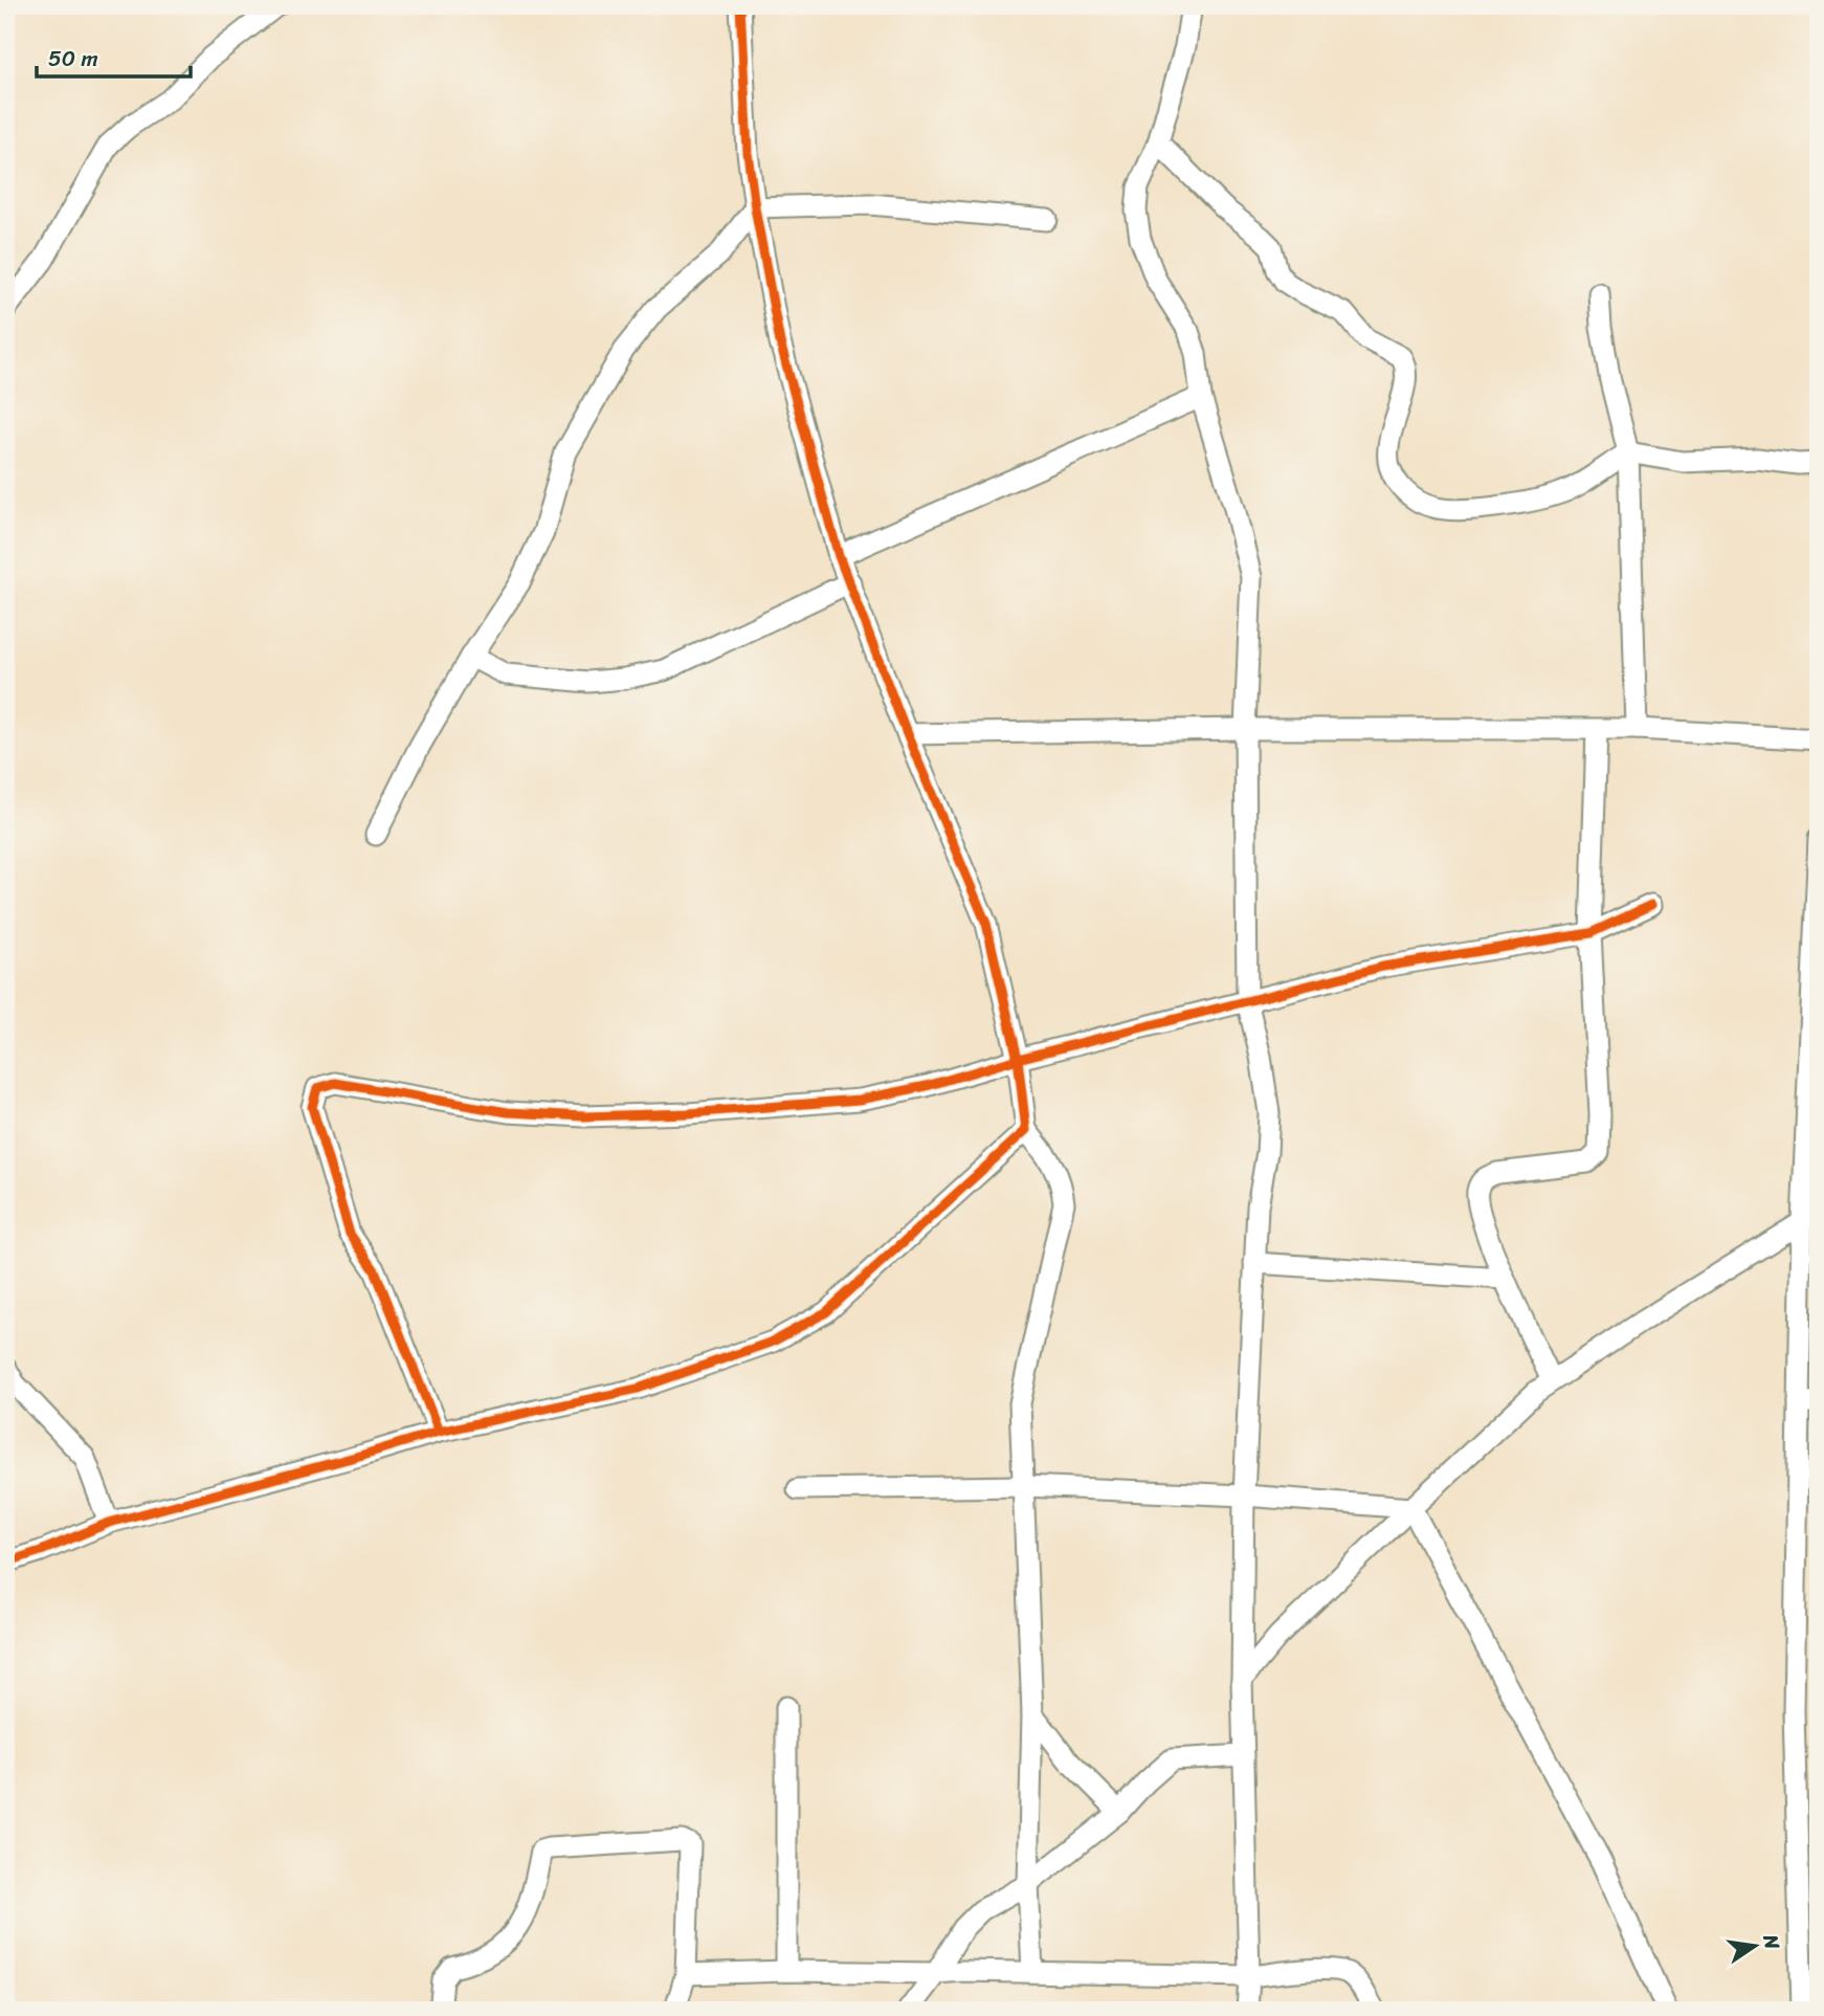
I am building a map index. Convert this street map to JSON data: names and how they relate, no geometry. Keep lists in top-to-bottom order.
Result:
{
  "scale_bar": "50 m",
  "north": "right"
}
